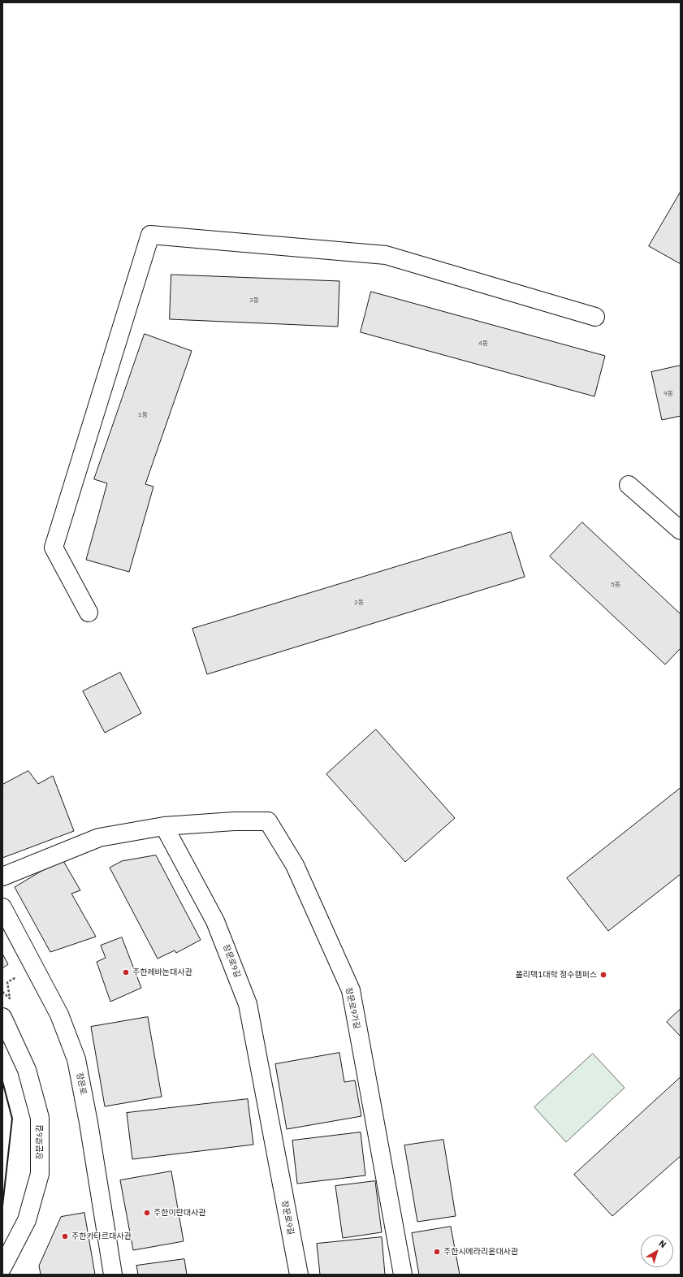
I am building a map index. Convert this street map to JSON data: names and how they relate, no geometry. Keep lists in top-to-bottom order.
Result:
{
  "streets": {
    "street": [
      "장문로9길",
      "장문로9가길",
      "장문로",
      "장문로6길"
    ]
  },
  "crossings": [
    ["장문로9길", "장문로9가길"]
  ],
  "places": [
    "주한레바논대사관",
    "폴리텍1대학 정수캠퍼스",
    "주한이란대사관",
    "주한카타르대사관",
    "주한시에라리온대사관"
  ],
  "house_numbers": [
    "3동",
    "4동",
    "9동",
    "1동",
    "5동",
    "2동"
  ],
  "north": "top right"
}
